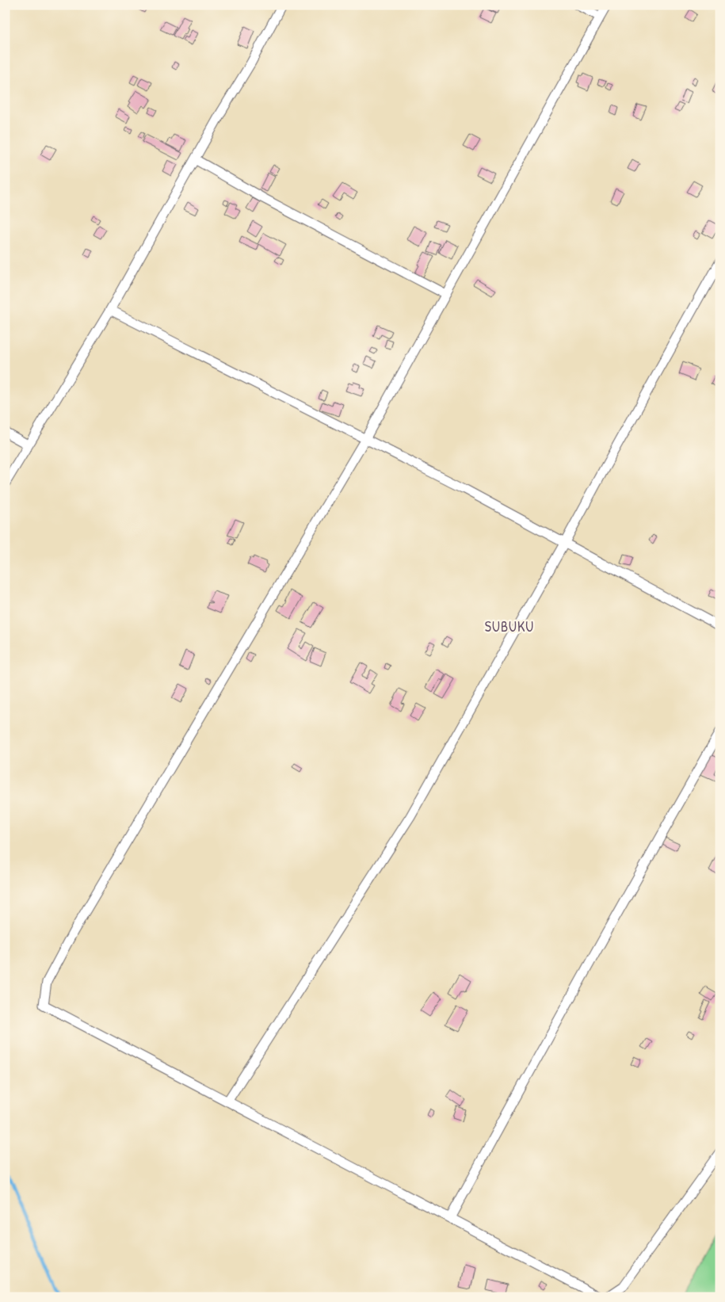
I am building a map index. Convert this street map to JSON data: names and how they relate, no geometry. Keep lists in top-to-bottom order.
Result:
{
  "districts": ["SUBUKU"]
}
